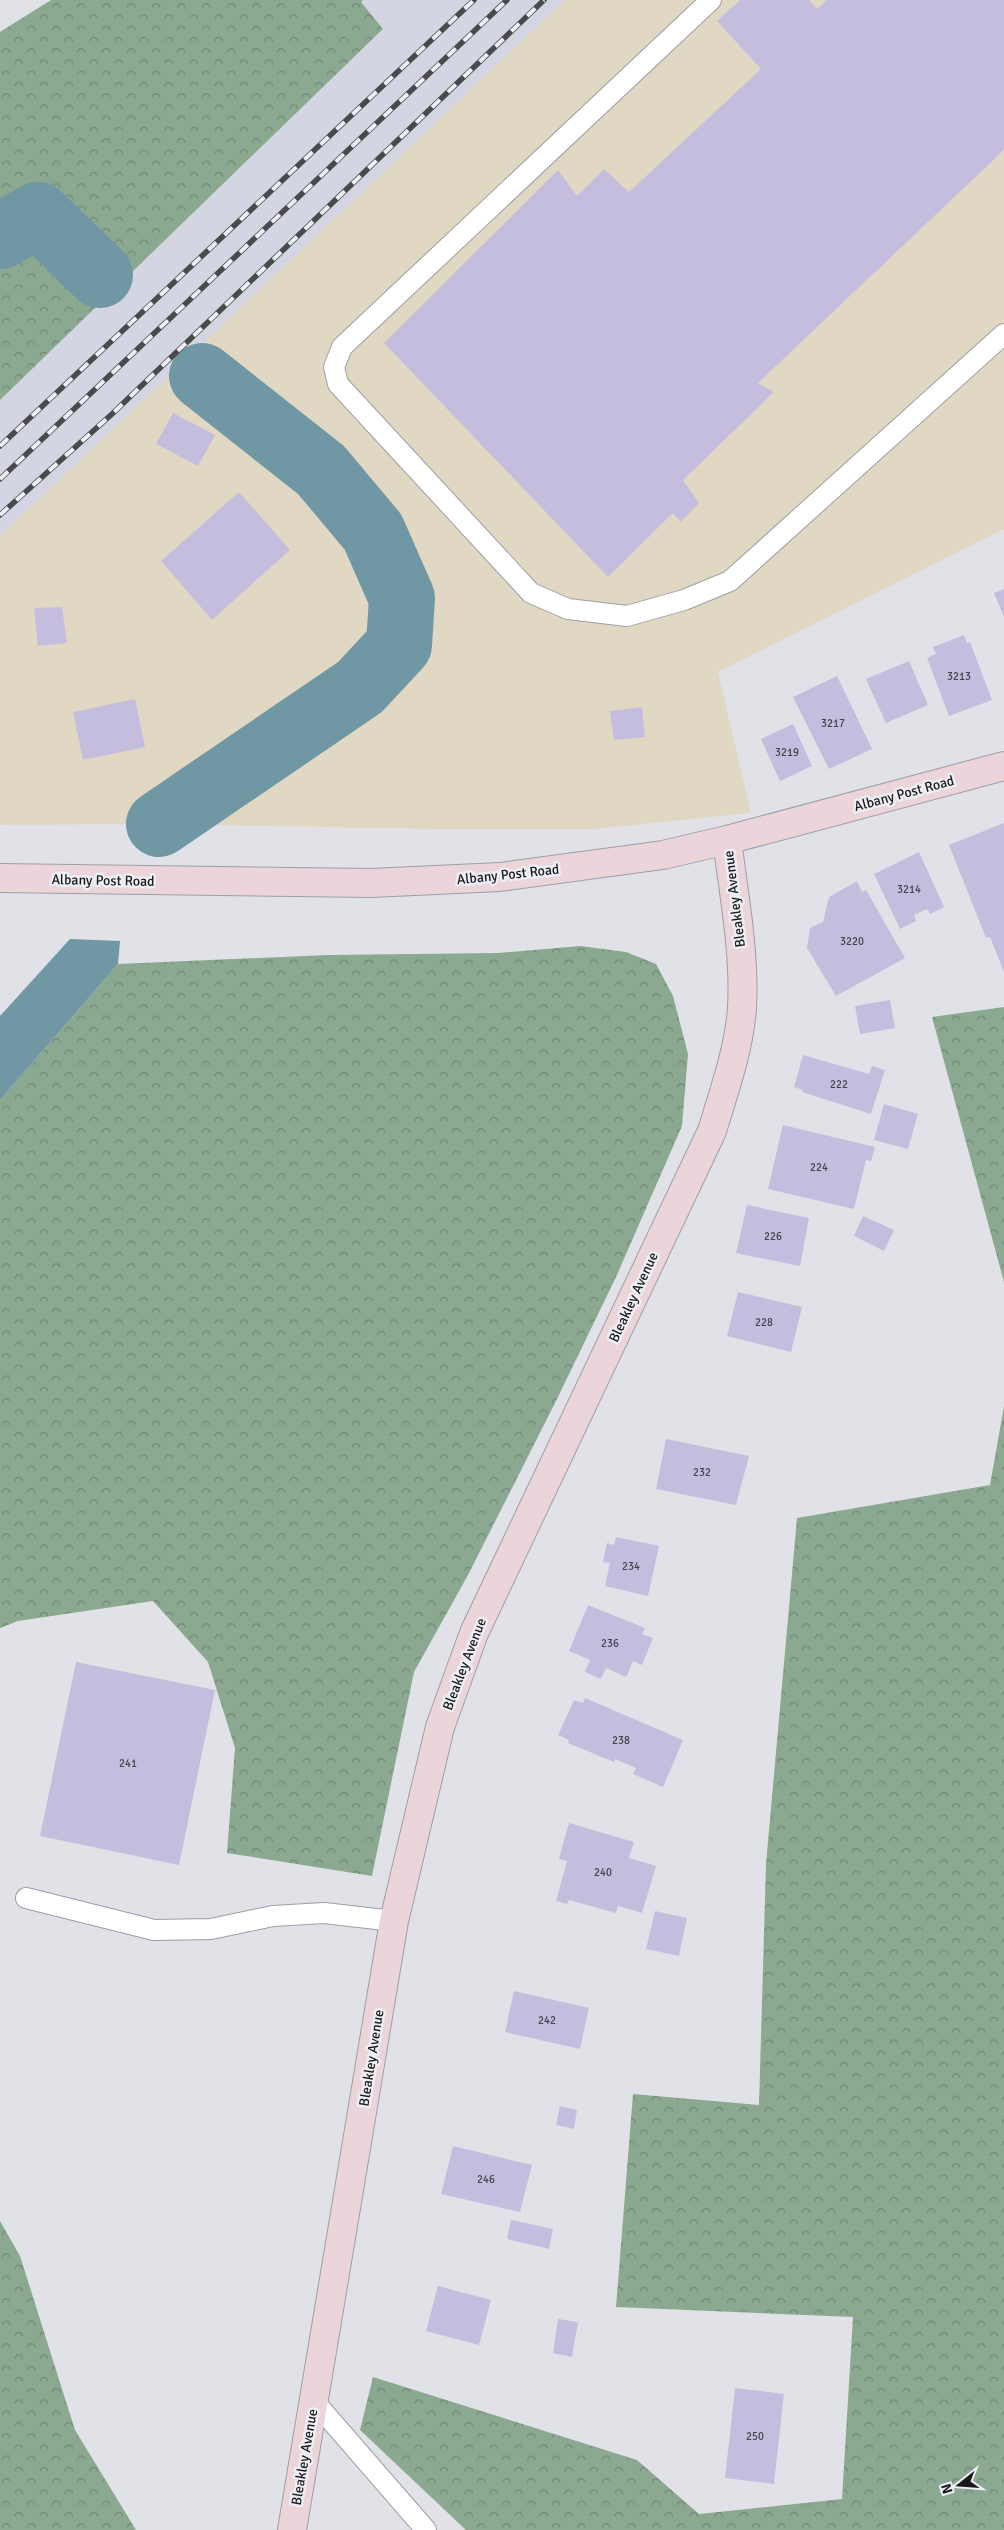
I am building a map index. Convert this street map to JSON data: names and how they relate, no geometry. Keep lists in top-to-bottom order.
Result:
{
  "streets": {
    "street": ["Albany Post Road", "Bleakley Avenue"]
  },
  "crossings": [
    ["Albany Post Road", "Bleakley Avenue"]
  ],
  "house_numbers": [
    "3213",
    "3217",
    "3219",
    "3214",
    "3220",
    "222",
    "224",
    "226",
    "228",
    "232",
    "234",
    "236",
    "238",
    "241",
    "240",
    "242",
    "246",
    "250"
  ],
  "north": "left"
}
